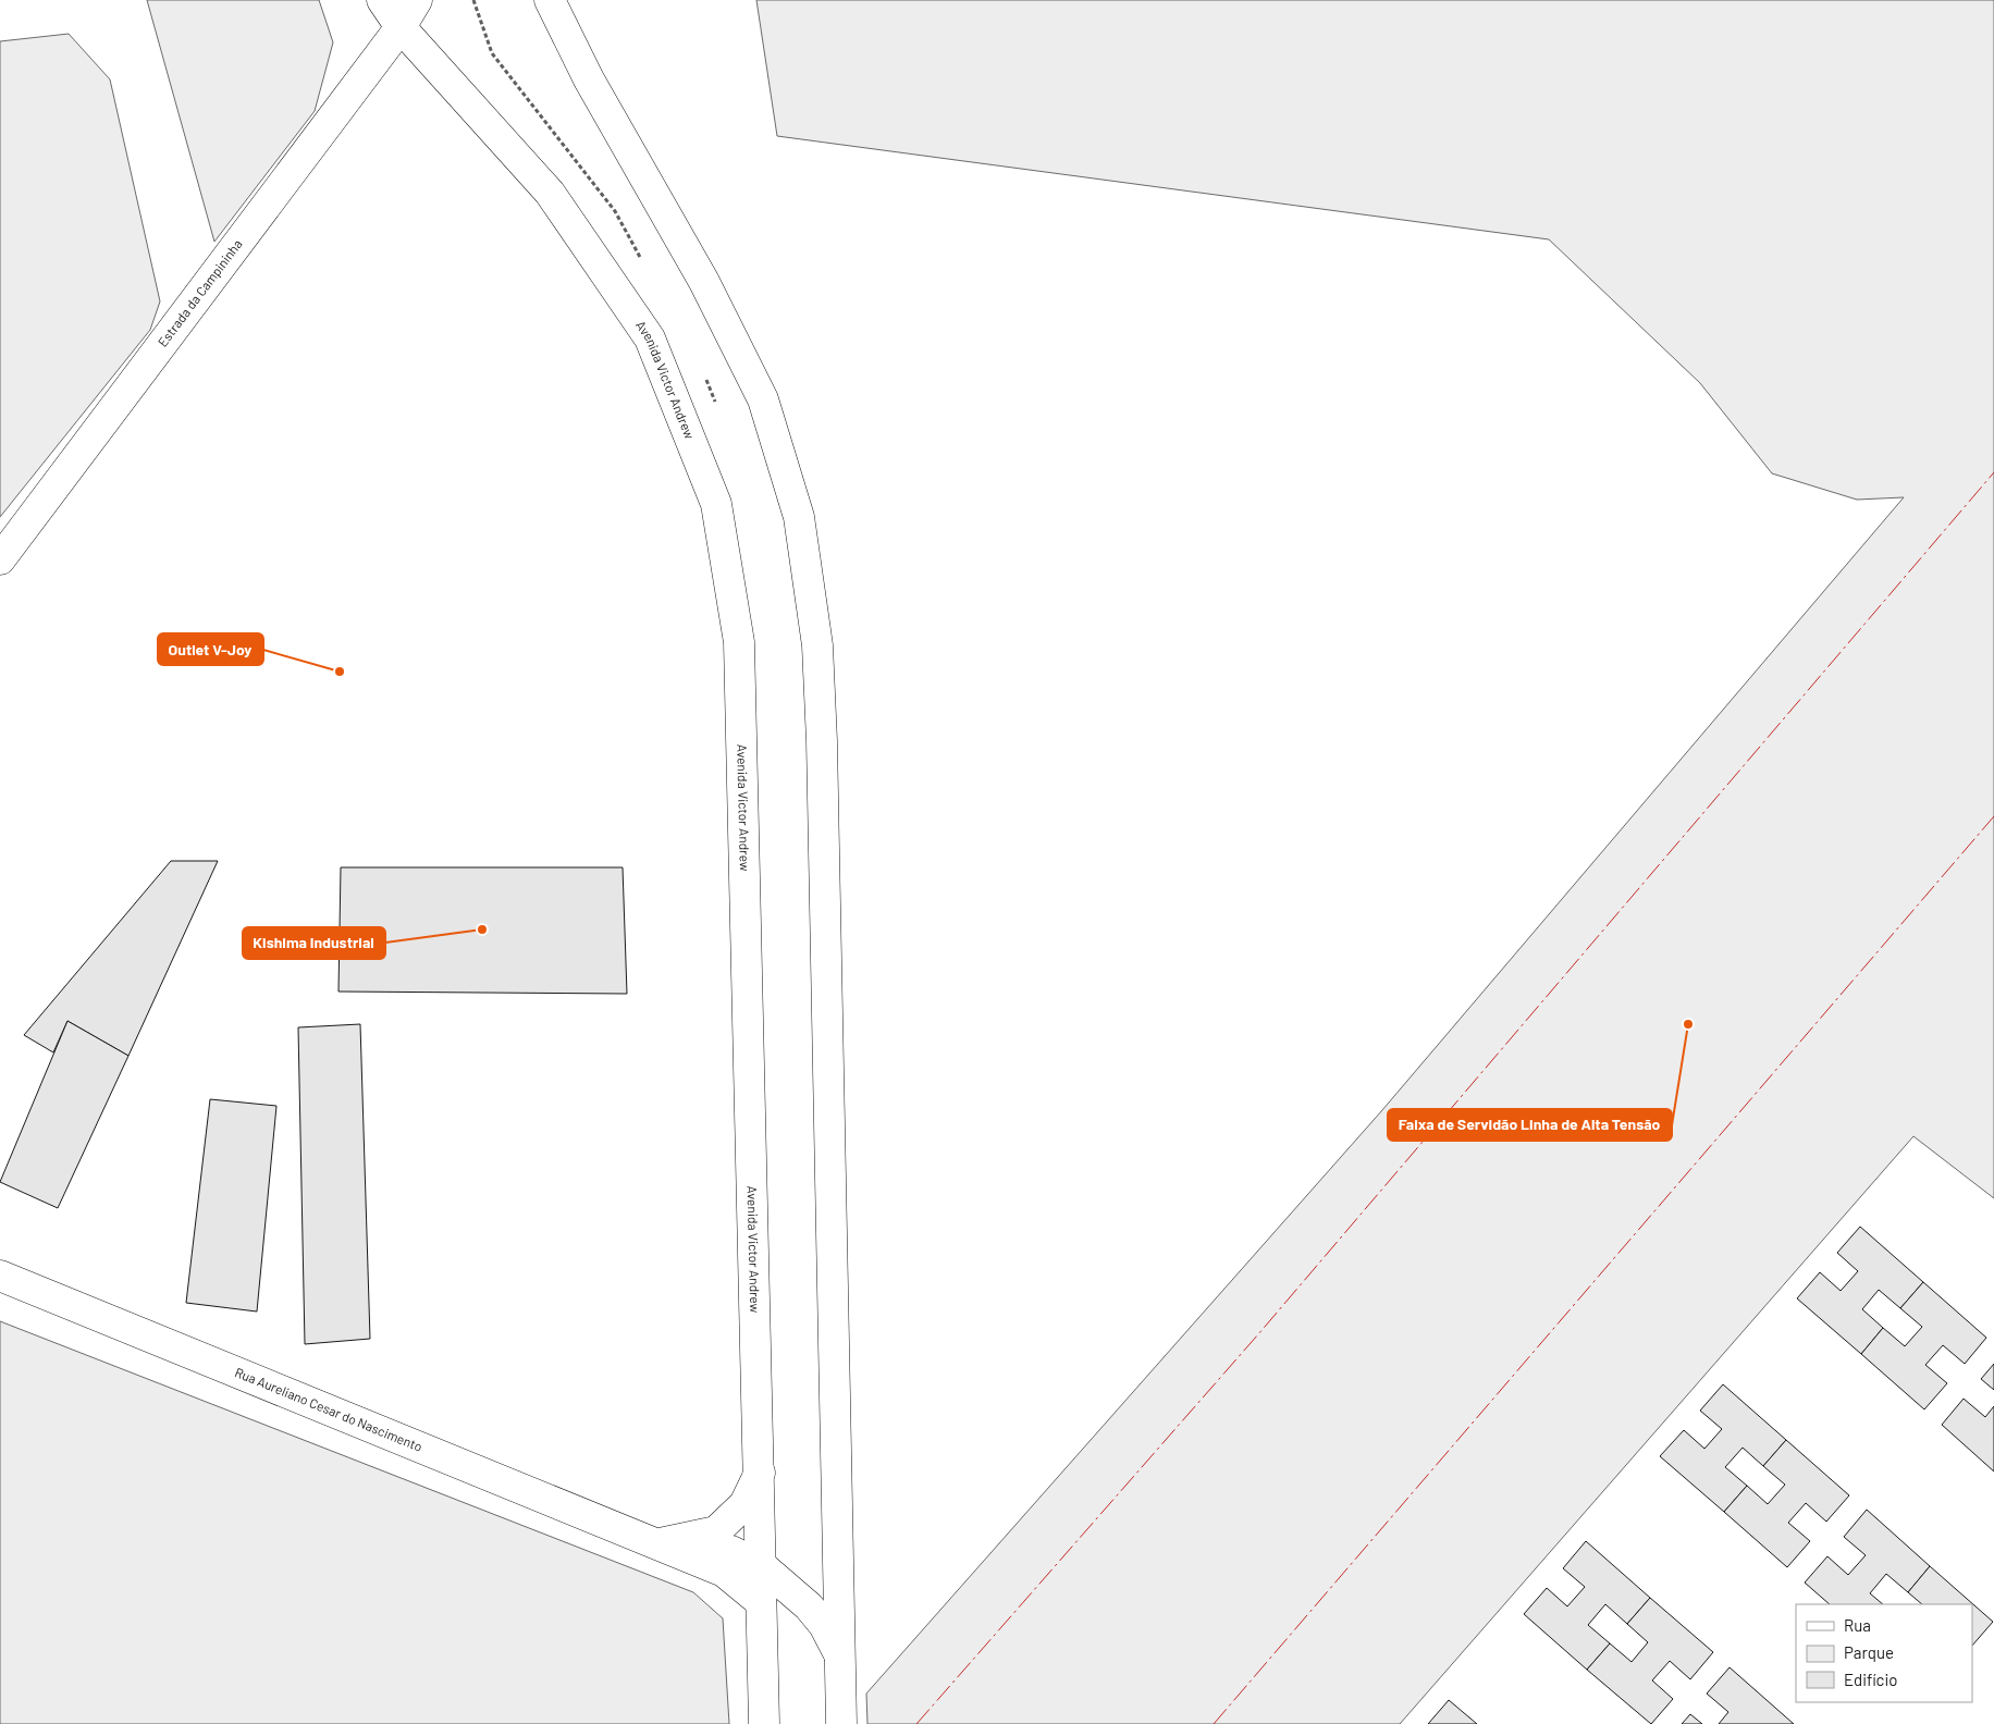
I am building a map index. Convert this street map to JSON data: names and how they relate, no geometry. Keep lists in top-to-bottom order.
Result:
{
  "streets": {
    "main road": ["Estrada da Campininha", "Avenida Victor Andrew", "Rua Aureliano Cesar do Nascimento"]
  },
  "crossings": [
    ["Estrada da Campininha", "Avenida Victor Andrew"],
    ["Avenida Victor Andrew", "Rua Aureliano Cesar do Nascimento"]
  ],
  "places": ["Outlet V-Joy", "Kishima Industrial", "Faixa de Servidão Linha de Alta Tensão"],
  "legend": ["Rua", "Parque", "Edifício"]
}
